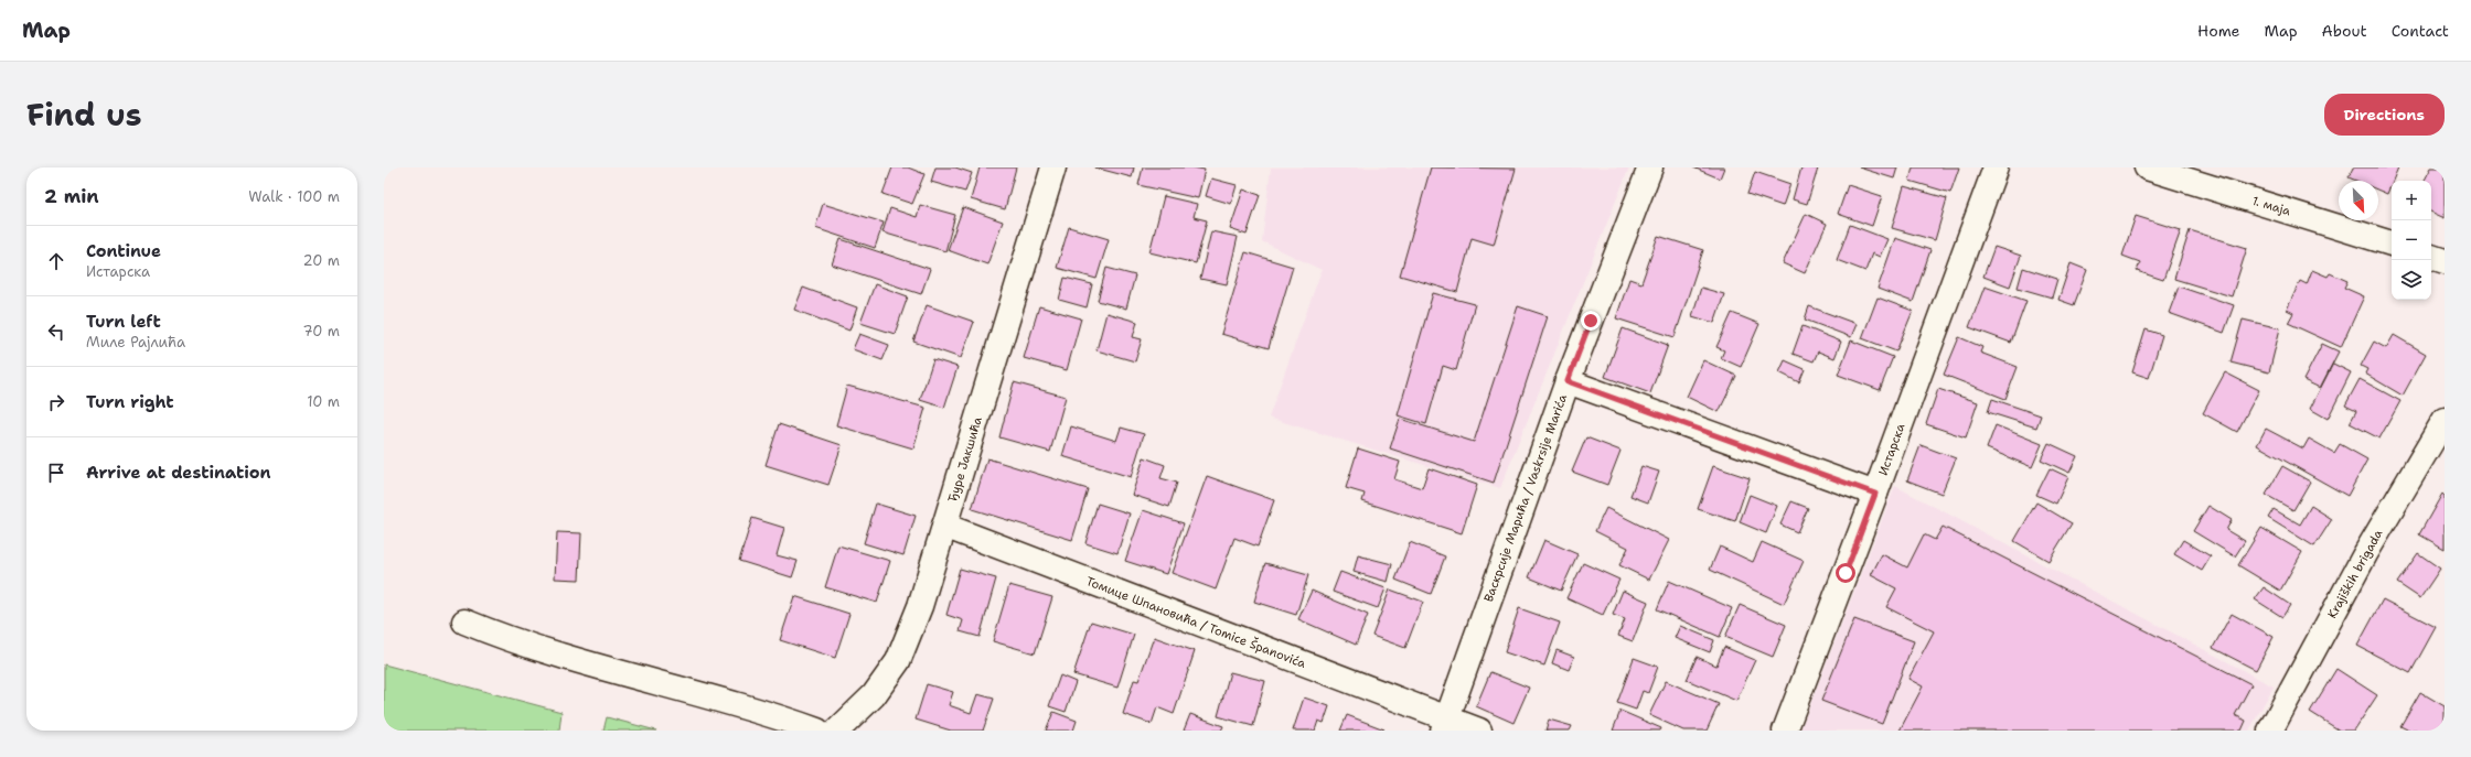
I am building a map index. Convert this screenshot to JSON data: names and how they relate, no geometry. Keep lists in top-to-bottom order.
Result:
{
  "streets": {
    "street": [
      "1. маја",
      "Истарска",
      "Ђуре Јакшића",
      "Васкрсије Марића / Vaskrsije Marića",
      "Krajiških brigada",
      "Томице Шпановића / Tomice Španovića"
    ]
  },
  "crossings": [
    ["Ђуре Јакшића", "Томице Шпановића / Tomice Španovića"],
    ["Васкрсије Марића / Vaskrsije Marića", "Томице Шпановића / Tomice Španovića"]
  ],
  "north": "bottom right",
  "page": {
    "header": "Map",
    "nav": [
      "Home",
      "Map",
      "About",
      "Contact"
    ],
    "title": "Find us",
    "buttons": "Directions",
    "heading": ["2 min", "Walk · 100 m"],
    "map_buttons": ["+", "−"],
    "list": [
      ["Continue", "Истарска", "20 m"],
      ["Turn left", "Миле Рајлића", "70 m"],
      ["Turn right", "10 m"],
      "Arrive at destination"
    ]
  }
}
